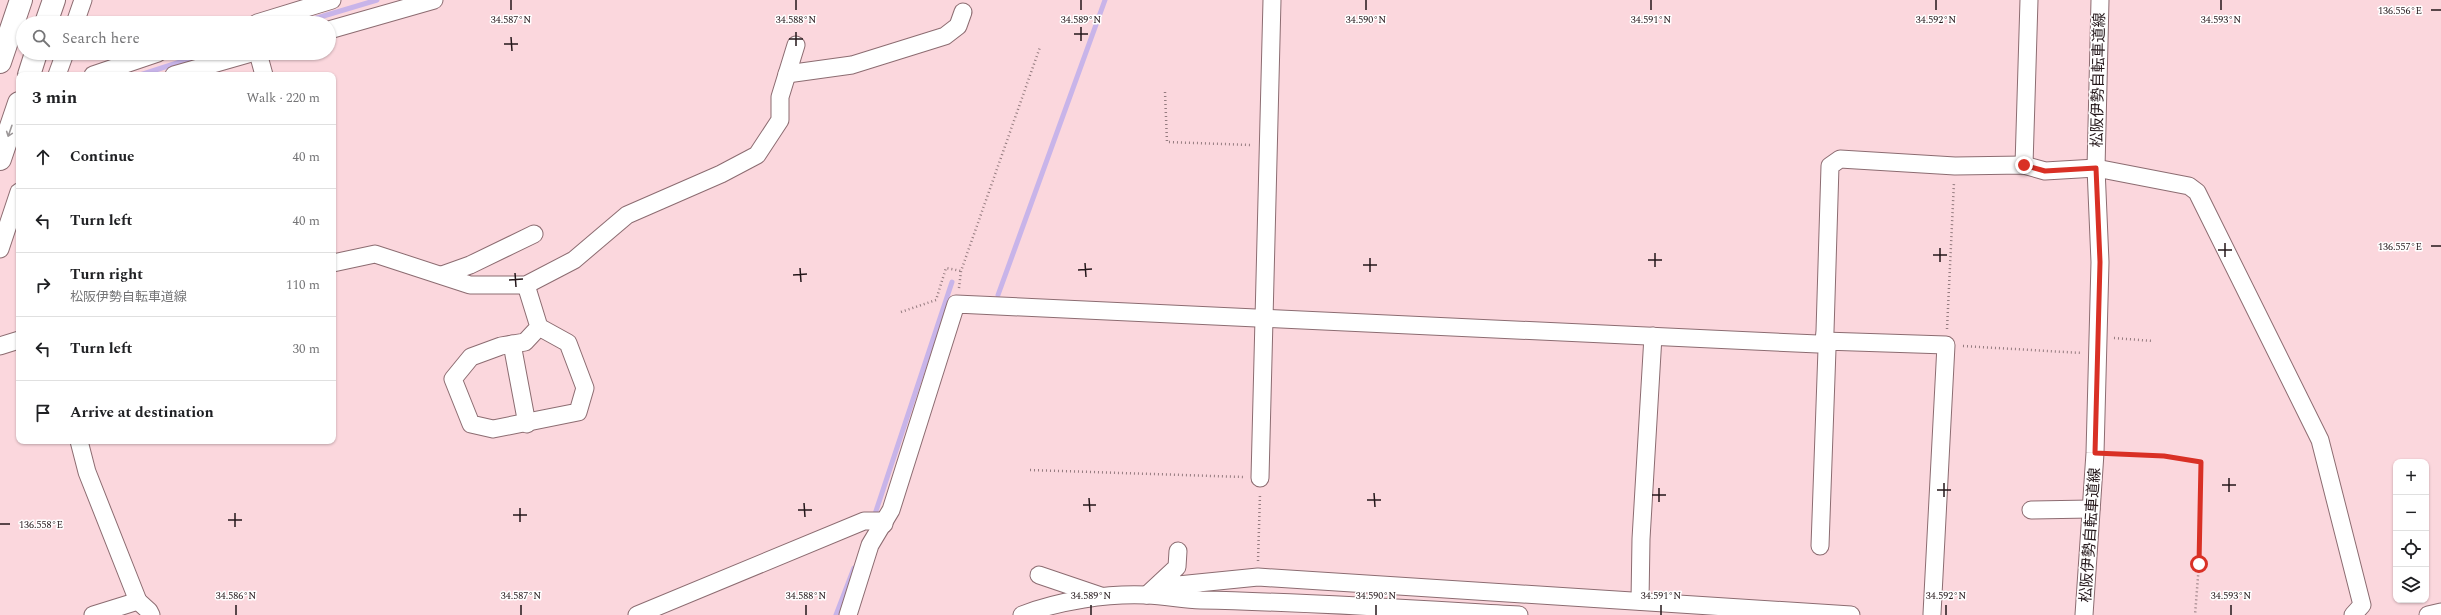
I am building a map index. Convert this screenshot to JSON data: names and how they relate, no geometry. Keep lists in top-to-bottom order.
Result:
{
  "streets": {
    "street": ["松阪伊勢自転車道線"]
  },
  "page": {
    "search": "Search here",
    "heading": ["3 min", "Walk · 220 m"],
    "list": [
      ["Continue", "40 m"],
      ["Turn left", "40 m"],
      ["Turn right", "松阪伊勢自転車道線", "110 m"],
      ["Turn left", "30 m"],
      "Arrive at destination"
    ],
    "map_buttons": ["+", "−"]
  },
  "coordinates": [
    "136.556°E",
    "34.587°N",
    "34.588°N",
    "34.589°N",
    "34.590°N",
    "34.591°N",
    "34.592°N",
    "34.593°N",
    "136.557°E",
    "136.558°E",
    "34.586°N"
  ]
}
